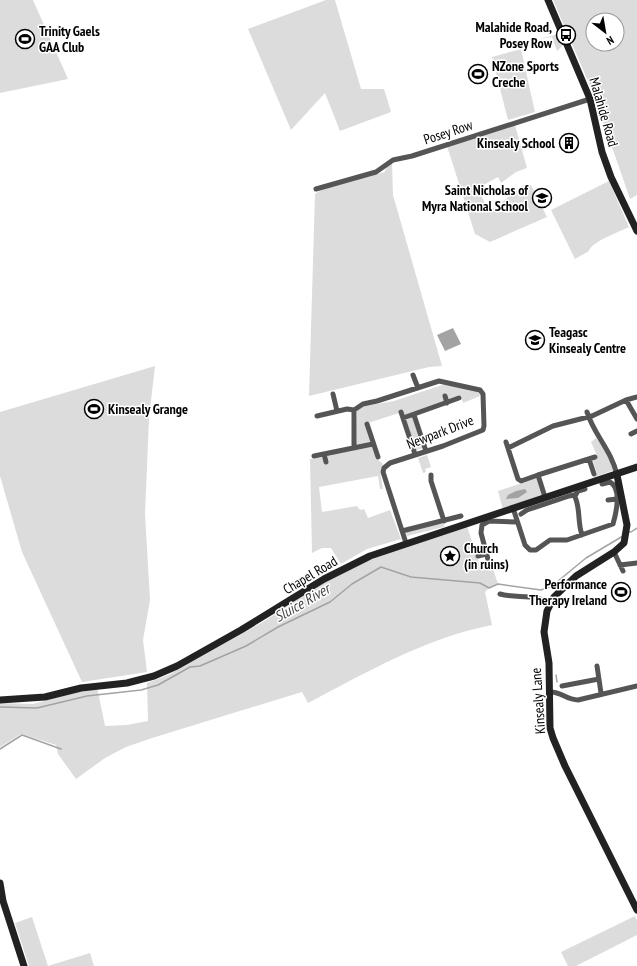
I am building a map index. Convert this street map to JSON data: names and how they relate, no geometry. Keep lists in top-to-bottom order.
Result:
{
  "streets": {
    "street": [
      "Malahide Road",
      "Posey Row",
      "Newpark Drive",
      "Chapel Road",
      "Kinsealy Lane"
    ]
  },
  "crossings": [
    ["Malahide Road", "Posey Row"],
    ["Newpark Drive", "Chapel Road"],
    ["Chapel Road", "Kinsealy Lane"]
  ],
  "water": ["Sluice River"],
  "places": {
    "bus stop": ["Malahide Road, Posey Row"],
    "sports": [
      "Trinity Gaels GAA Club",
      "NZone Sports Creche",
      "Kinsealy Grange",
      "Performance Therapy Ireland"
    ],
    "building": ["Kinsealy School"],
    "school or university": ["Saint Nicholas of Myra National School", "Teagasc Kinsealy Centre"],
    "place": ["Church (in ruins)"]
  },
  "north": "bottom right"
}
